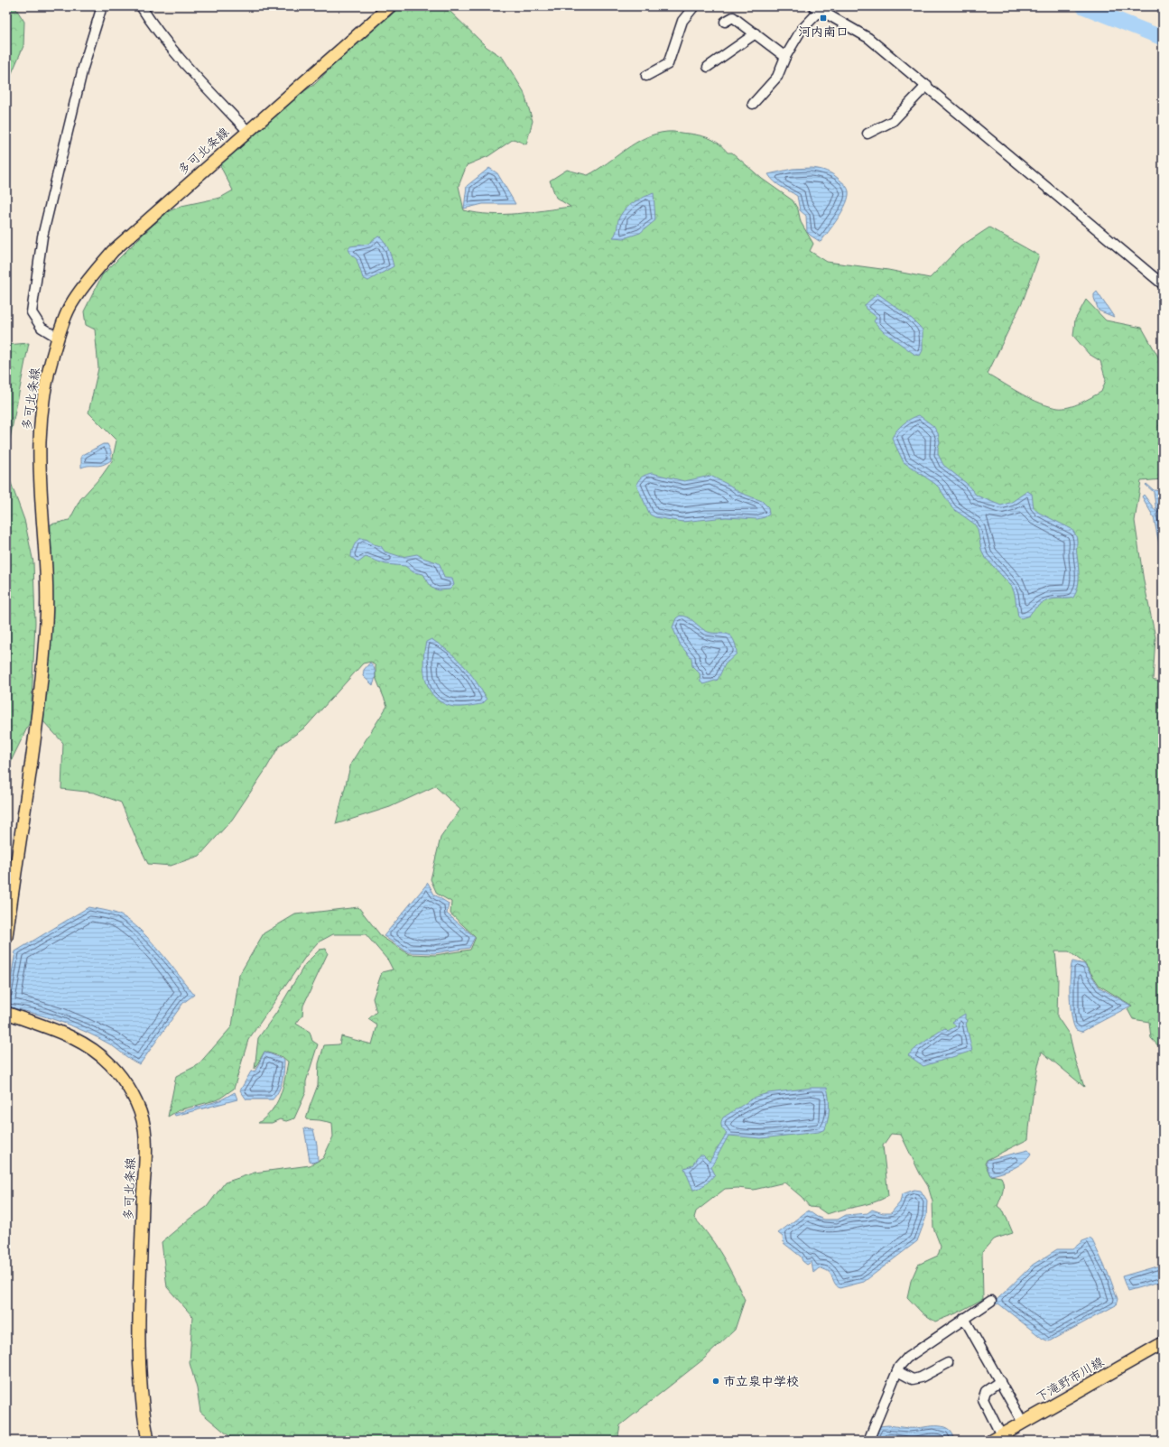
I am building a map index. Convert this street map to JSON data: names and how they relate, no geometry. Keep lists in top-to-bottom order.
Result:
{
  "streets": {
    "main road": ["多可北条線", "下滝野市川線"]
  },
  "places": {
    "transit": ["河内南口"],
    "other": ["市立泉中学校"]
  }
}
